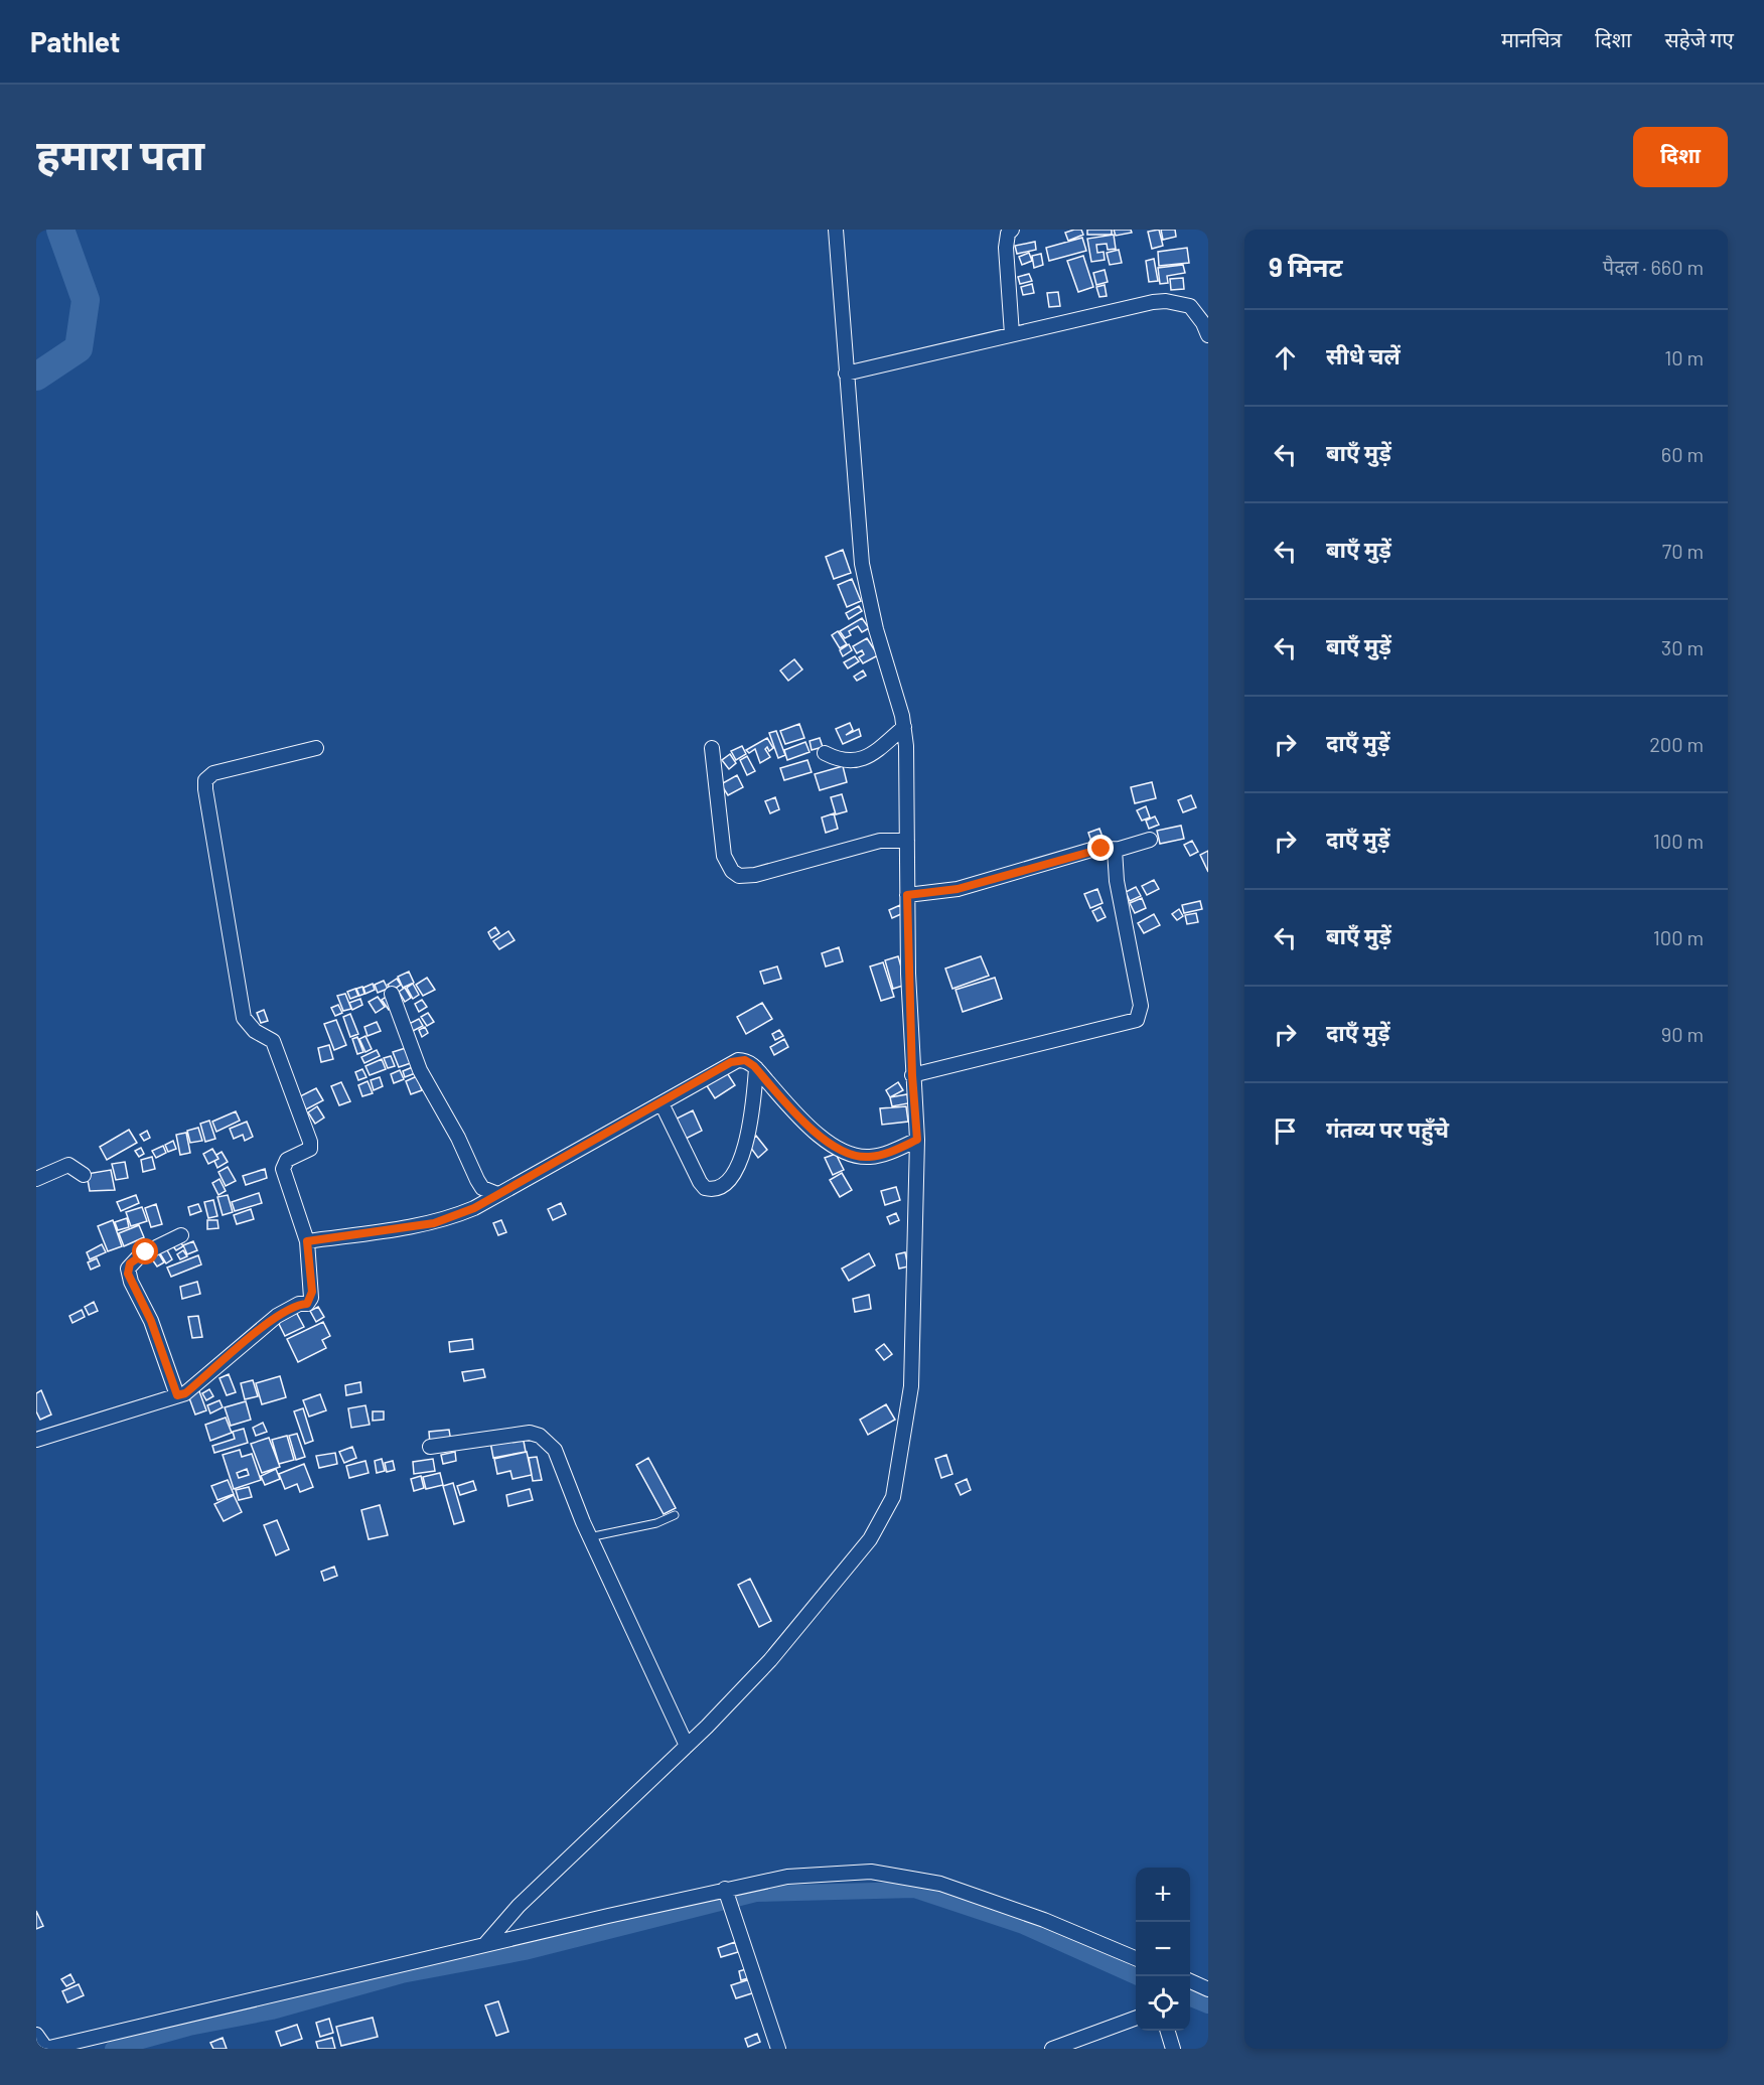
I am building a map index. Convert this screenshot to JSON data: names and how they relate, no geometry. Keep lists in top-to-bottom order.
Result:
{
  "page": {
    "header": "Pathlet",
    "nav": ["मानचित्र", "दिशा", "सहेजे गए"],
    "buttons": "दिशा",
    "title": "हमारा पता",
    "heading": ["9 मिनट", "पैदल · 660 m"],
    "list": [
      ["सीधे चलें", "10 m"],
      ["बाएँ मुड़ें", "60 m"],
      ["बाएँ मुड़ें", "70 m"],
      ["बाएँ मुड़ें", "30 m"],
      ["दाएँ मुड़ें", "200 m"],
      ["दाएँ मुड़ें", "100 m"],
      ["बाएँ मुड़ें", "100 m"],
      ["दाएँ मुड़ें", "90 m"],
      "गंतव्य पर पहुँचे"
    ],
    "map_buttons": ["+", "−"]
  }
}
